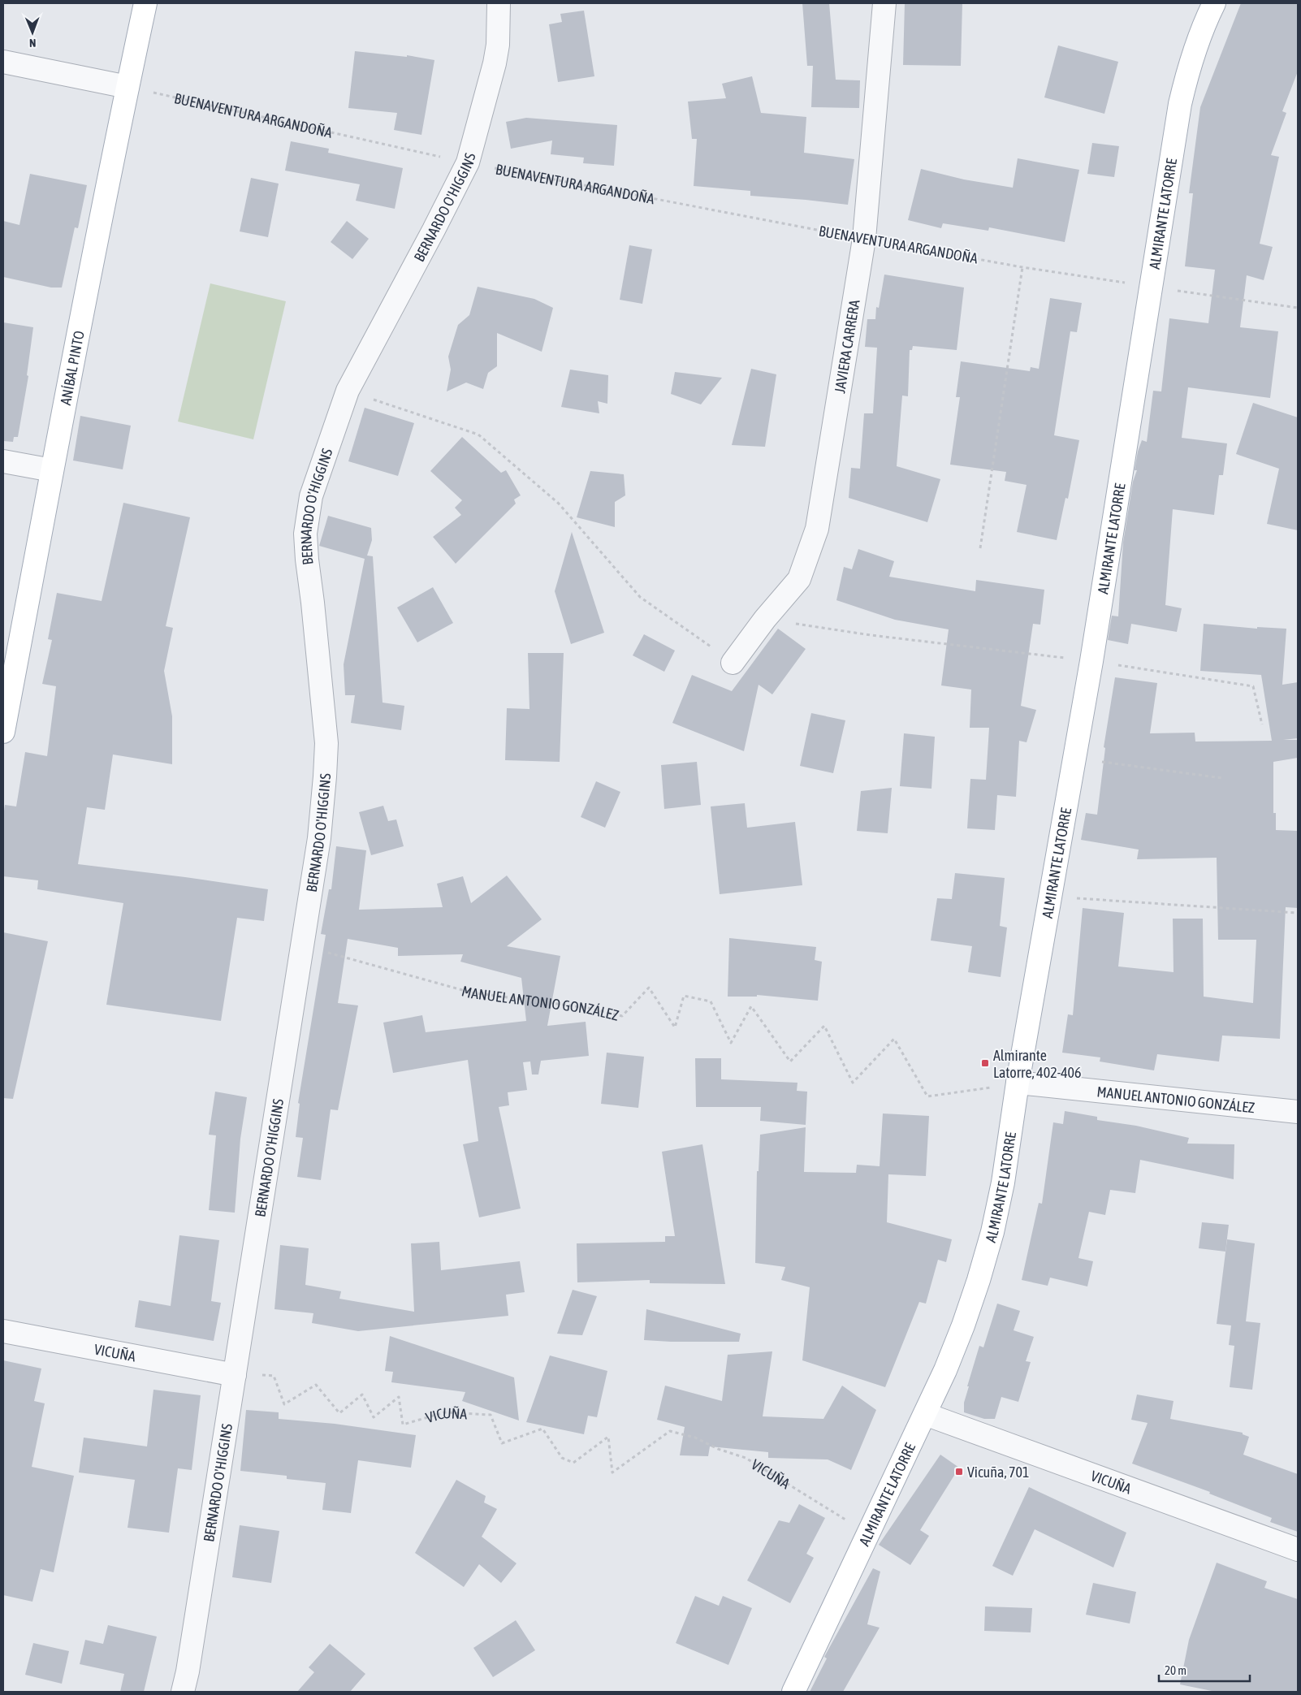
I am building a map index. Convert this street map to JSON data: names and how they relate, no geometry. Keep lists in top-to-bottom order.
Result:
{
  "streets": {
    "main road": ["ALMIRANTE LATORRE", "ANÍBAL PINTO"],
    "street": [
      "BERNARDO O'HIGGINS",
      "JAVIERA CARRERA",
      "MANUEL ANTONIO GONZÁLEZ",
      "VICUÑA"
    ],
    "path": ["BUENAVENTURA ARGANDOÑA"]
  },
  "crossings": [
    ["BUENAVENTURA ARGANDOÑA", "BERNARDO O'HIGGINS"],
    ["BUENAVENTURA ARGANDOÑA", "ALMIRANTE LATORRE"],
    ["BUENAVENTURA ARGANDOÑA", "JAVIERA CARRERA"],
    ["BUENAVENTURA ARGANDOÑA", "ANÍBAL PINTO"],
    ["BERNARDO O'HIGGINS", "MANUEL ANTONIO GONZÁLEZ"],
    ["BERNARDO O'HIGGINS", "VICUÑA"],
    ["ALMIRANTE LATORRE", "MANUEL ANTONIO GONZÁLEZ"],
    ["ALMIRANTE LATORRE", "VICUÑA"]
  ],
  "places": {
    "transit": ["Almirante Latorre, 402-406", "Vicuña, 701"]
  },
  "scale_bar": "20 m",
  "north": "bottom"
}
